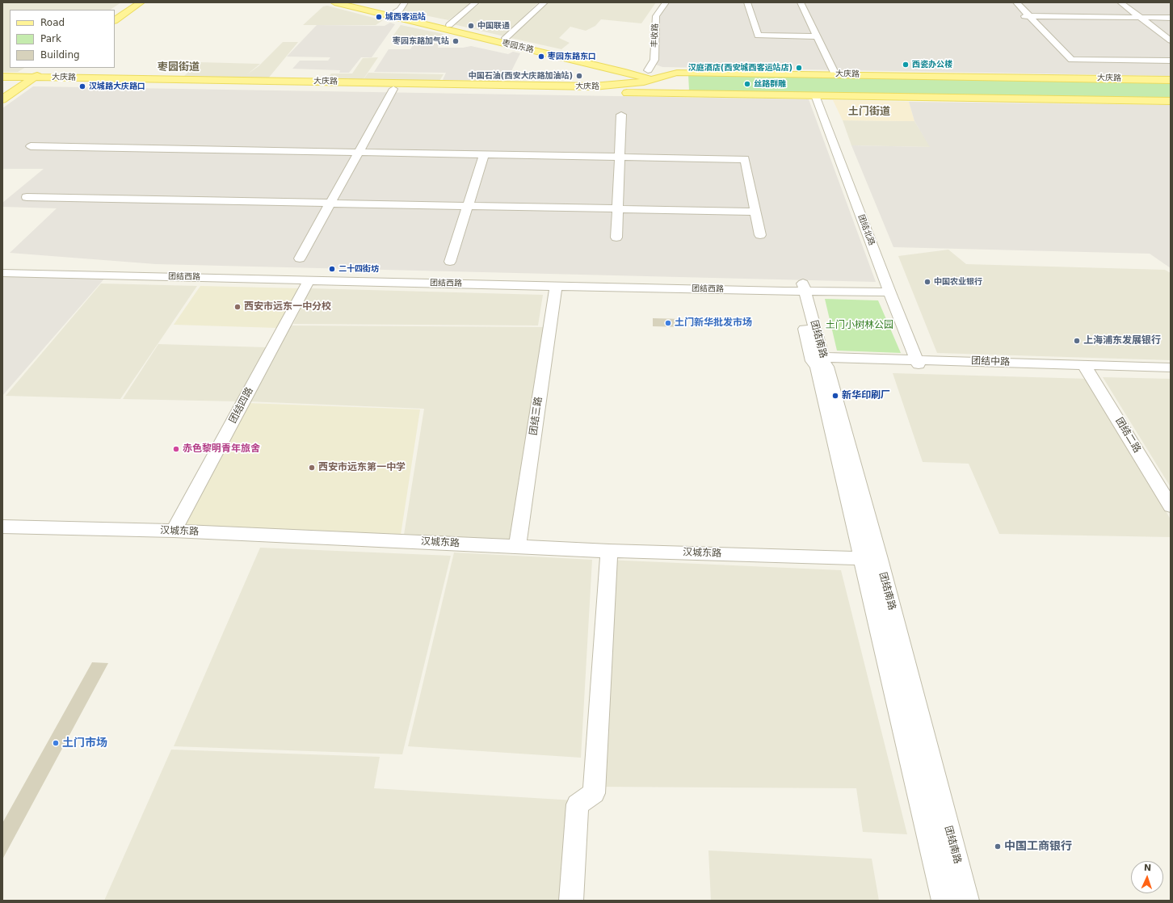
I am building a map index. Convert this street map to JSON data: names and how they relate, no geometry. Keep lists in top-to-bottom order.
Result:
{
  "streets": {
    "main road": ["枣园东路", "大庆路"],
    "street": [
      "丰收路",
      "团结北路",
      "团结西路",
      "团结南路",
      "团结中路",
      "团结四路",
      "团结三路",
      "团结二路",
      "汉城东路"
    ]
  },
  "crossings": [
    ["丰收路", "枣园东路"],
    ["枣园东路", "大庆路"],
    ["大庆路", "团结北路"],
    ["团结北路", "团结西路"],
    ["团结北路", "团结中路"],
    ["团结西路", "团结南路"],
    ["团结西路", "团结四路"],
    ["团结西路", "团结三路"],
    ["团结南路", "团结中路"],
    ["团结南路", "汉城东路"],
    ["团结中路", "团结二路"],
    ["团结四路", "汉城东路"],
    ["团结三路", "汉城东路"]
  ],
  "districts": ["枣园街道", "土门街道"],
  "parks": ["土门小树林公园"],
  "places": [
    "城西客运站",
    "中国联通",
    "枣园东路加气站",
    "枣园东路东口",
    "西瓷办公楼",
    "汉庭酒店(西安城西客运站店)",
    "中国石油(西安大庆路加油站)",
    "丝路群雕",
    "汉城路大庆路口",
    "二十四街坊",
    "中国农业银行",
    "西安市远东一中分校",
    "土门新华批发市场",
    "上海浦东发展银行",
    "新华印刷厂",
    "赤色黎明青年旅舍",
    "西安市远东第一中学",
    "土门市场",
    "中国工商银行"
  ],
  "legend": ["Road", "Park", "Building"],
  "north": "top"
}
